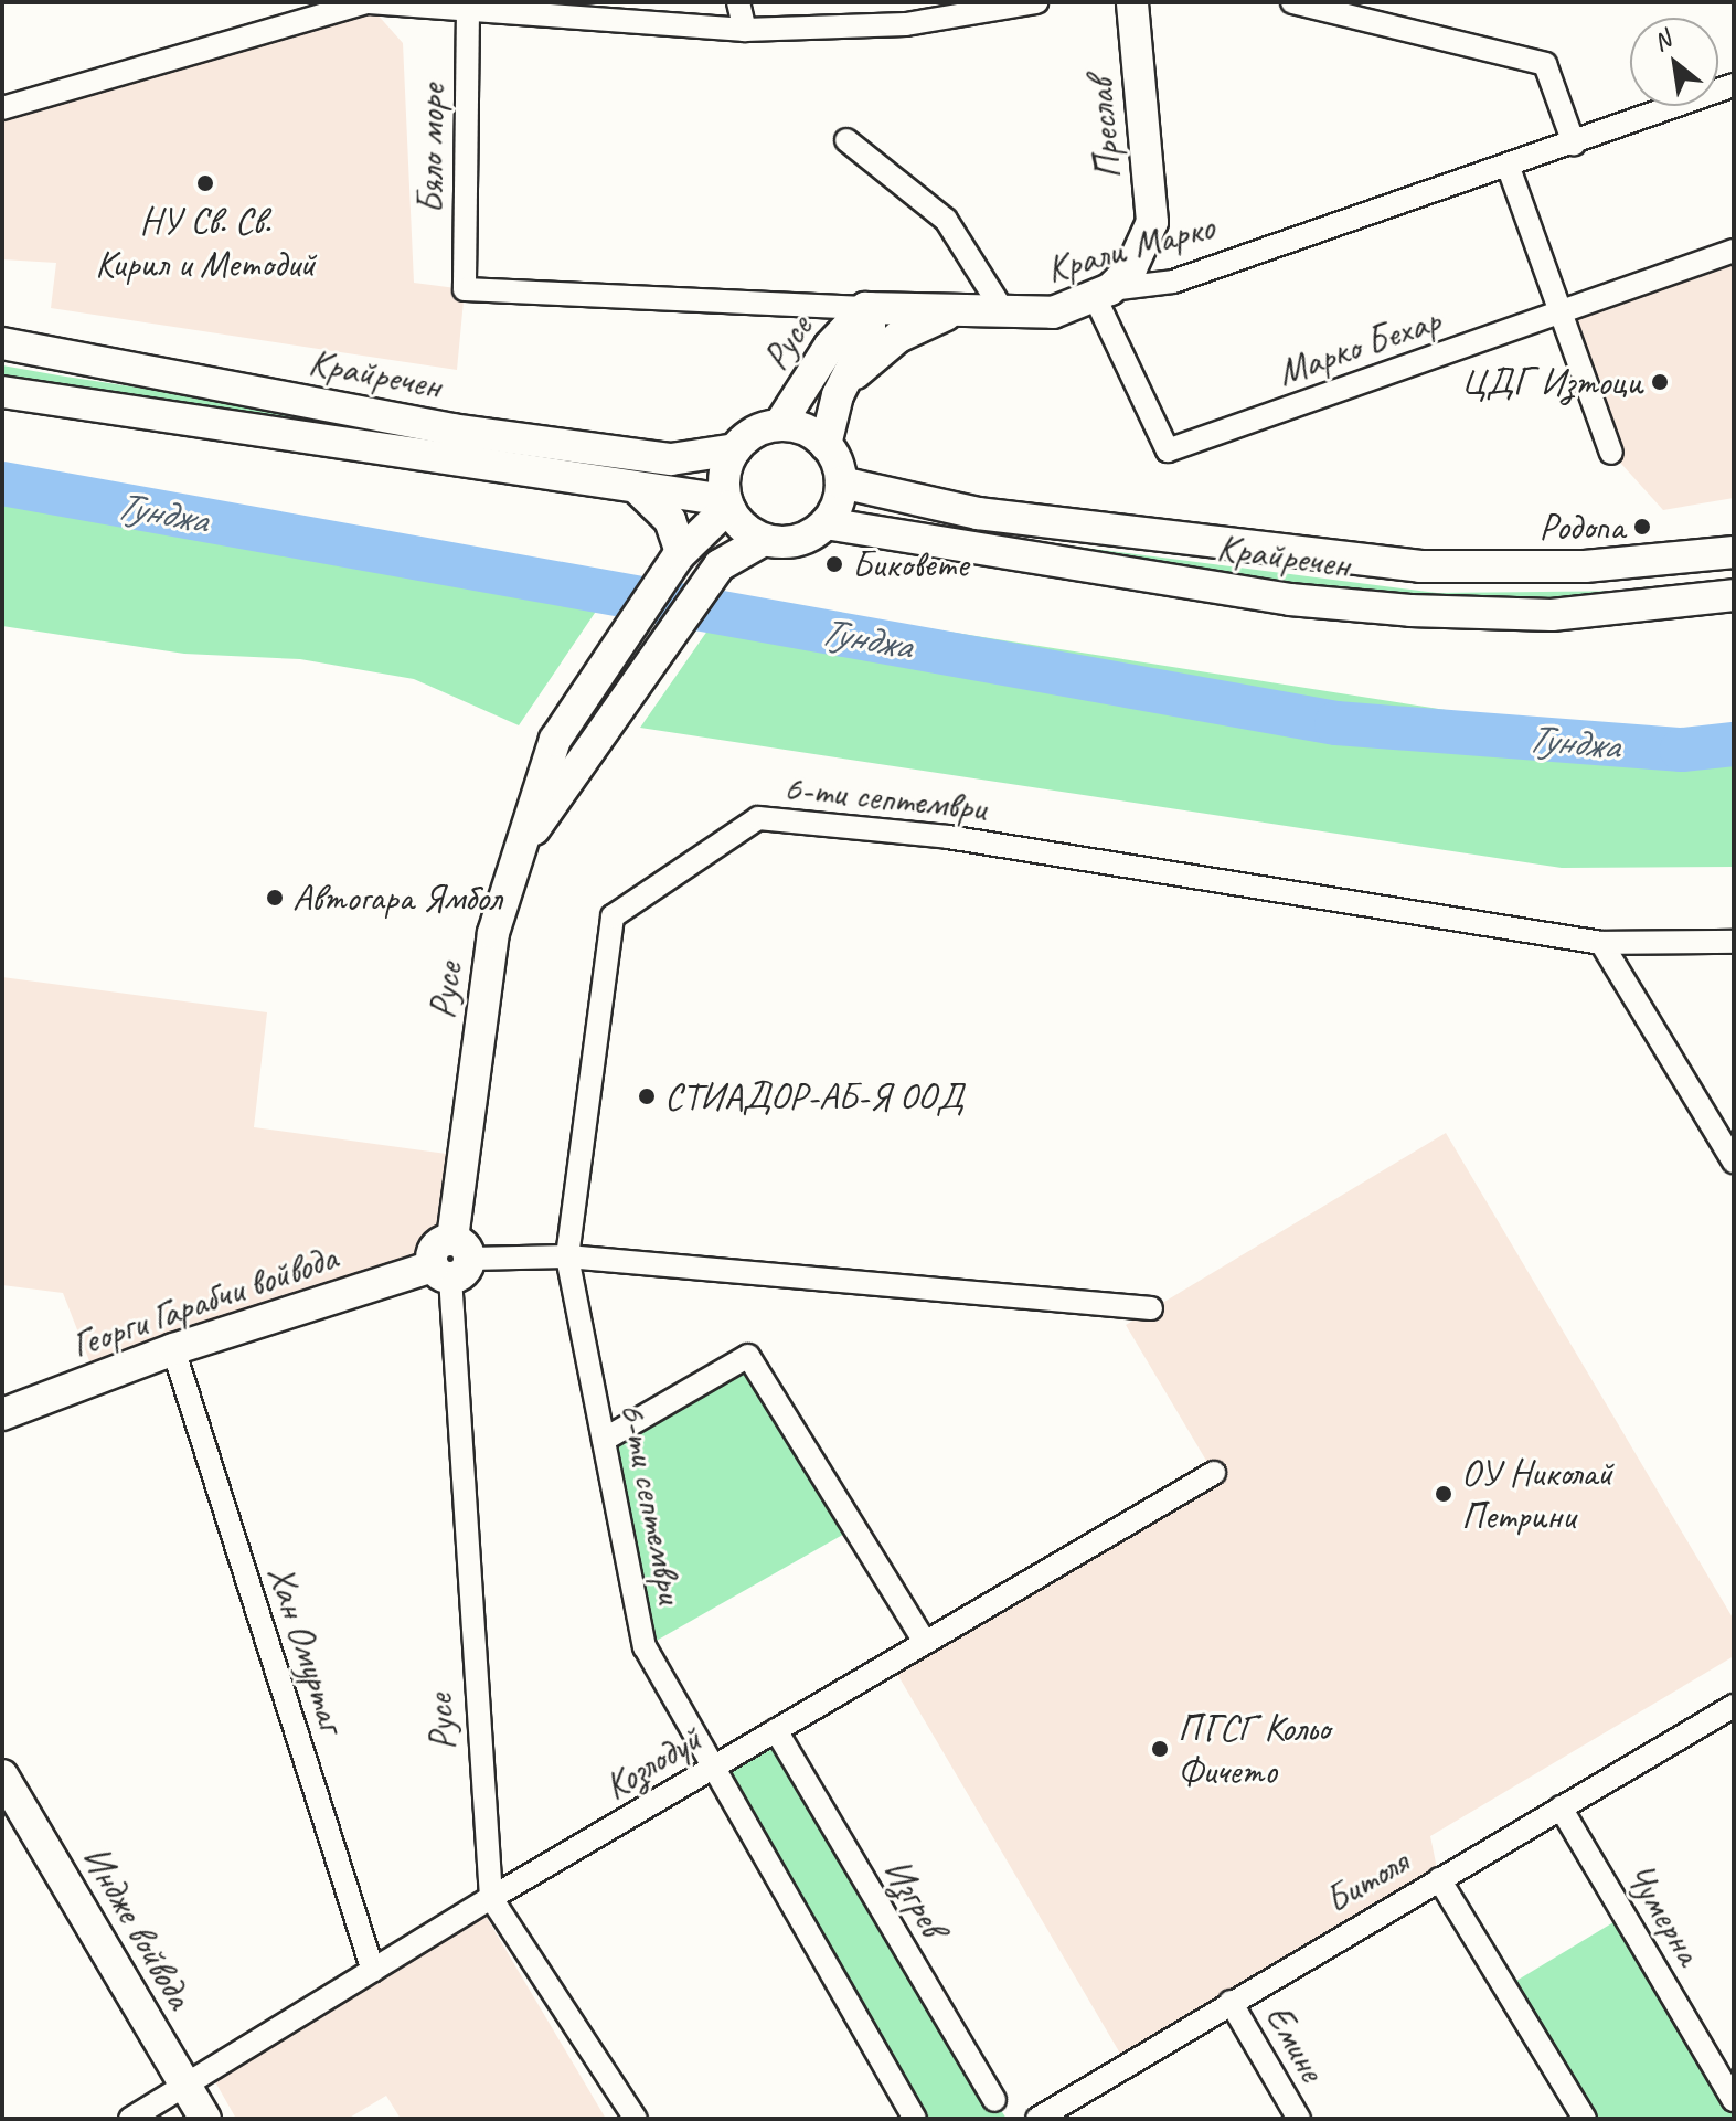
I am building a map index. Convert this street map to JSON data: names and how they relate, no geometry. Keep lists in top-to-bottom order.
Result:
{
  "streets": {
    "street": [
      "Преслав",
      "Бяло море",
      "Крали Марко",
      "Русе",
      "Марко Бехар",
      "Крайречен",
      "6-ти септември",
      "Георги Гарабчи войвода",
      "Хан Омуртаг",
      "Козлодуй",
      "Битоля",
      "Изгрев",
      "Чумерна",
      "Индже войвода",
      "Емине"
    ]
  },
  "crossings": [
    ["Преслав", "Крали Марко"],
    ["Преслав", "Марко Бехар"],
    ["Бяло море", "Крали Марко"],
    ["Крали Марко", "Русе"],
    ["Крали Марко", "Марко Бехар"],
    ["Русе", "Крайречен"],
    ["Русе", "Георги Гарабчи войвода"],
    ["Русе", "Козлодуй"],
    ["6-ти септември", "Козлодуй"],
    ["Георги Гарабчи войвода", "Хан Омуртаг"],
    ["Хан Омуртаг", "Козлодуй"],
    ["Козлодуй", "Изгрев"],
    ["Козлодуй", "Индже войвода"],
    ["Битоля", "Чумерна"],
    ["Битоля", "Емине"]
  ],
  "water": ["Тунджа"],
  "places": [
    "НУ Св. Св. Кирил и Методий",
    "ЦДГ Изтоци",
    "Родопа",
    "Биковете",
    "Автогара Ямбол",
    "СТИАДОР-АБ-Я ООД",
    "ОУ Николай Петрини",
    "ПГСГ Кольо Фичето"
  ],
  "north": "top left"
}
